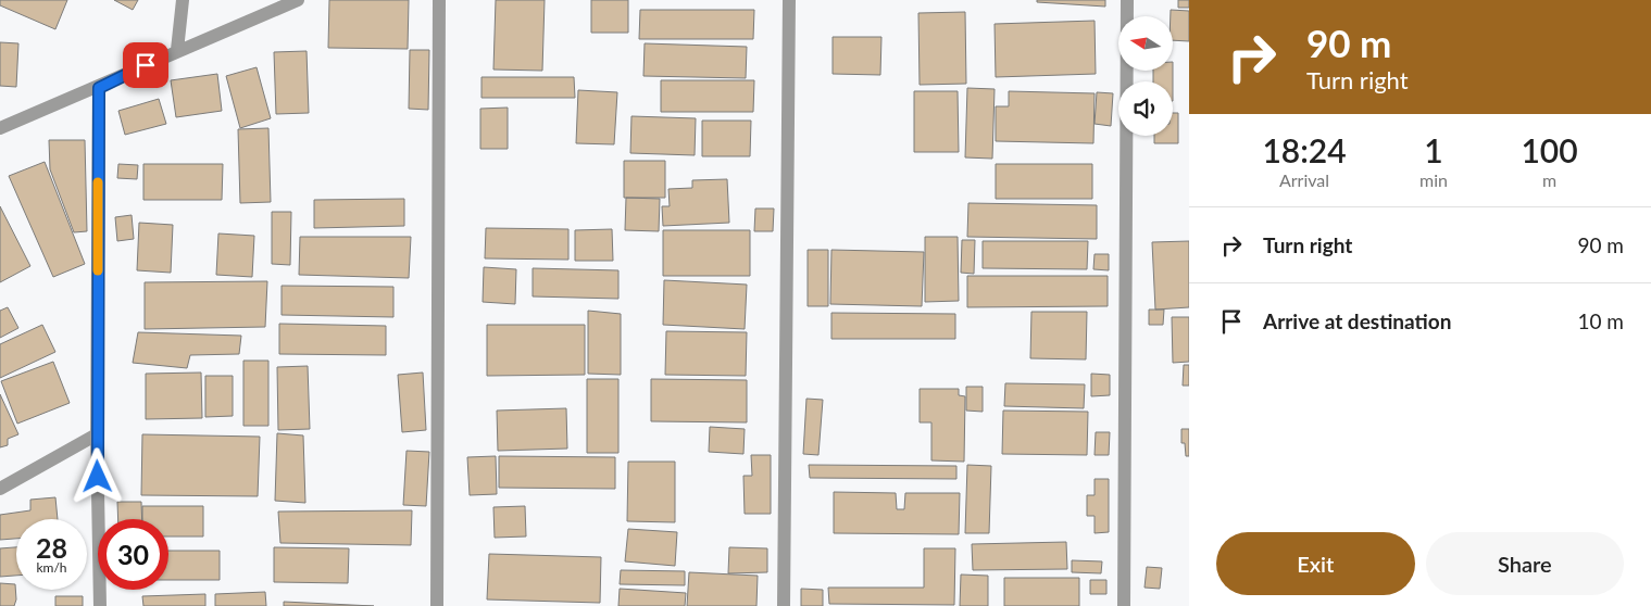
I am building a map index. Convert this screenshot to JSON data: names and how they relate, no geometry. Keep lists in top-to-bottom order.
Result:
{
  "north": "left",
  "page": {
    "turn": ["90 m", "Turn right"],
    "eta": [
      "18:24",
      "Arrival",
      "1",
      "min",
      "100",
      "m"
    ],
    "list": [
      {
        "name": "Turn right",
        "value": "90 m"
      },
      {
        "name": "Arrive at destination",
        "value": "10 m"
      }
    ],
    "speed": "28 km/h",
    "limit": "30",
    "buttons": ["Exit", "Share"]
  }
}
